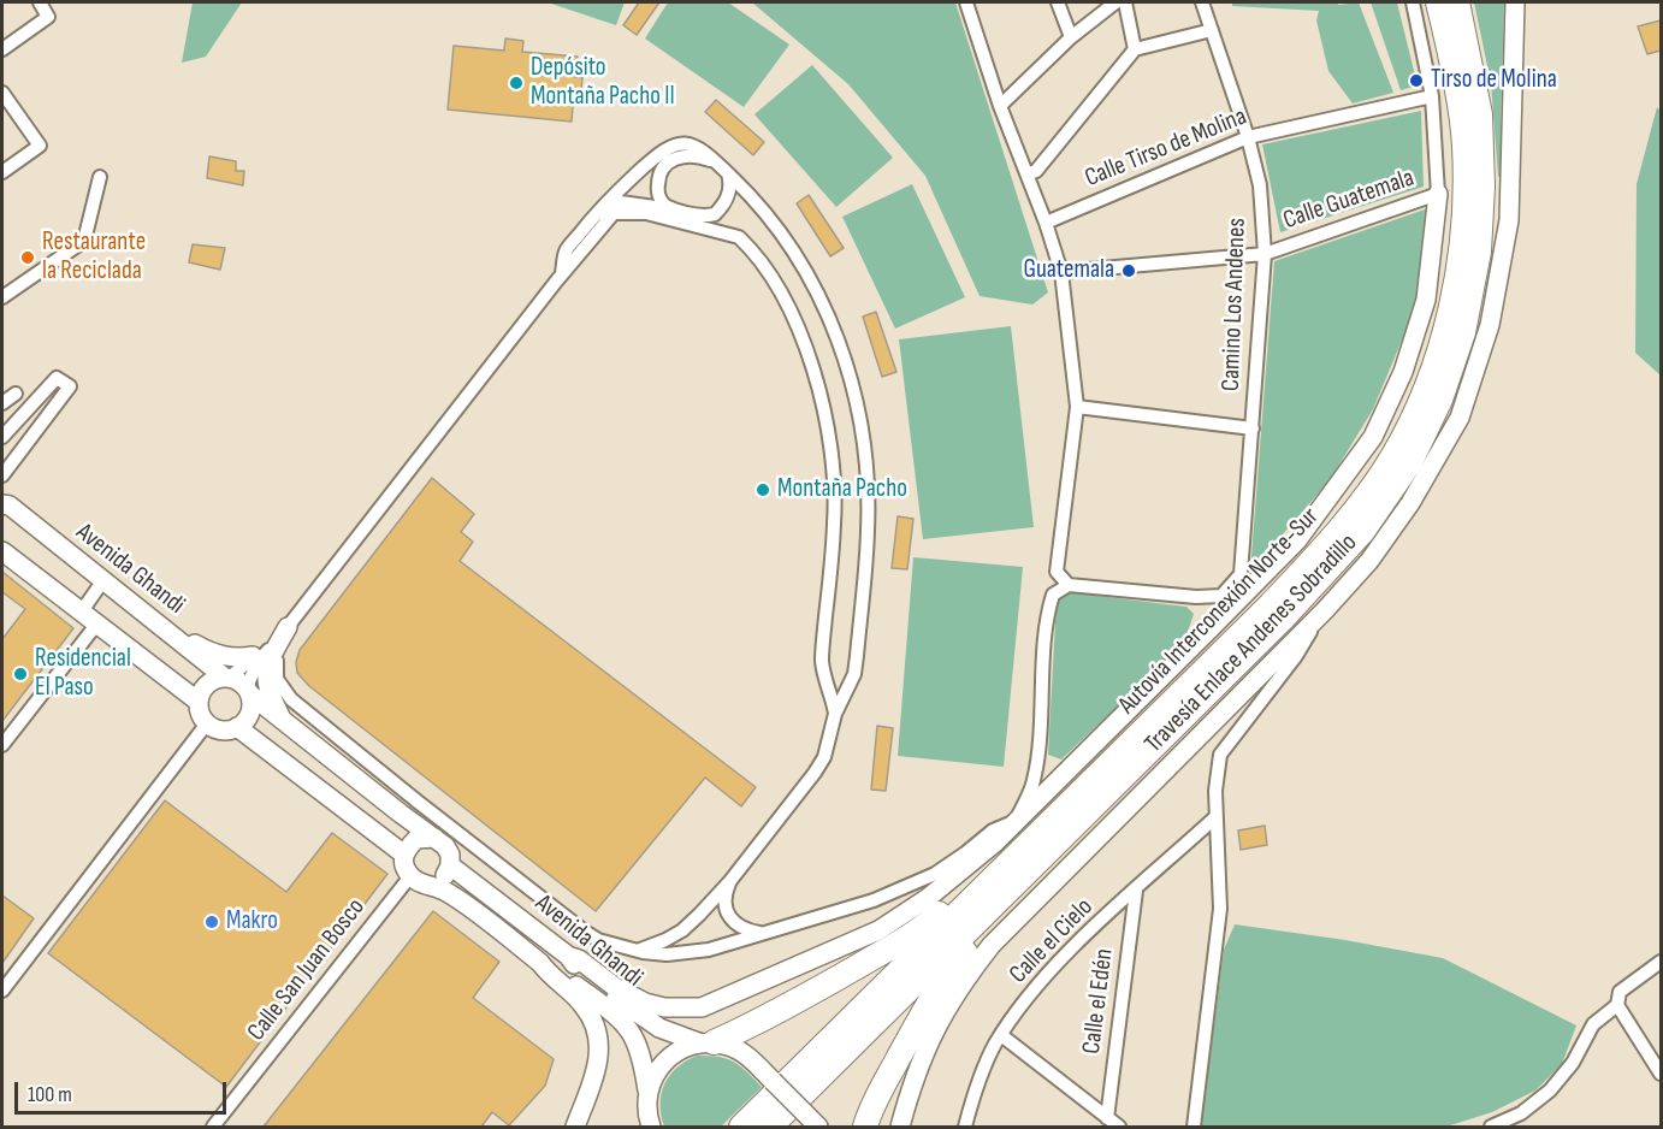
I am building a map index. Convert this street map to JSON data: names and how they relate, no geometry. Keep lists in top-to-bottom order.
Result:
{
  "streets": {
    "highway": ["Autovía Interconexión Norte-Sur"],
    "street": [
      "Calle Tirso de Molina",
      "Calle Guatemala",
      "Camino Los Andenes",
      "Avenida Ghandi",
      "Travesía Enlace Andenes Sobradillo",
      "Calle el Cielo",
      "Calle San Juan Bosco",
      "Calle el Edén"
    ]
  },
  "crossings": [
    ["Calle Tirso de Molina", "Camino Los Andenes"],
    ["Calle Guatemala", "Camino Los Andenes"],
    ["Calle Guatemala", "Travesía Enlace Andenes Sobradillo"],
    ["Avenida Ghandi", "Autovía Interconexión Norte-Sur"],
    ["Avenida Ghandi", "Travesía Enlace Andenes Sobradillo"],
    ["Avenida Ghandi", "Calle San Juan Bosco"],
    ["Calle el Cielo", "Calle el Edén"]
  ],
  "places": [
    "Tirso de Molina",
    "Depósito Montaña Pacho II",
    "Restaurante la Reciclada",
    "Guatemala",
    "Montaña Pacho",
    "Residencial El Paso",
    "Makro"
  ],
  "scale_bar": "100 m"
}
